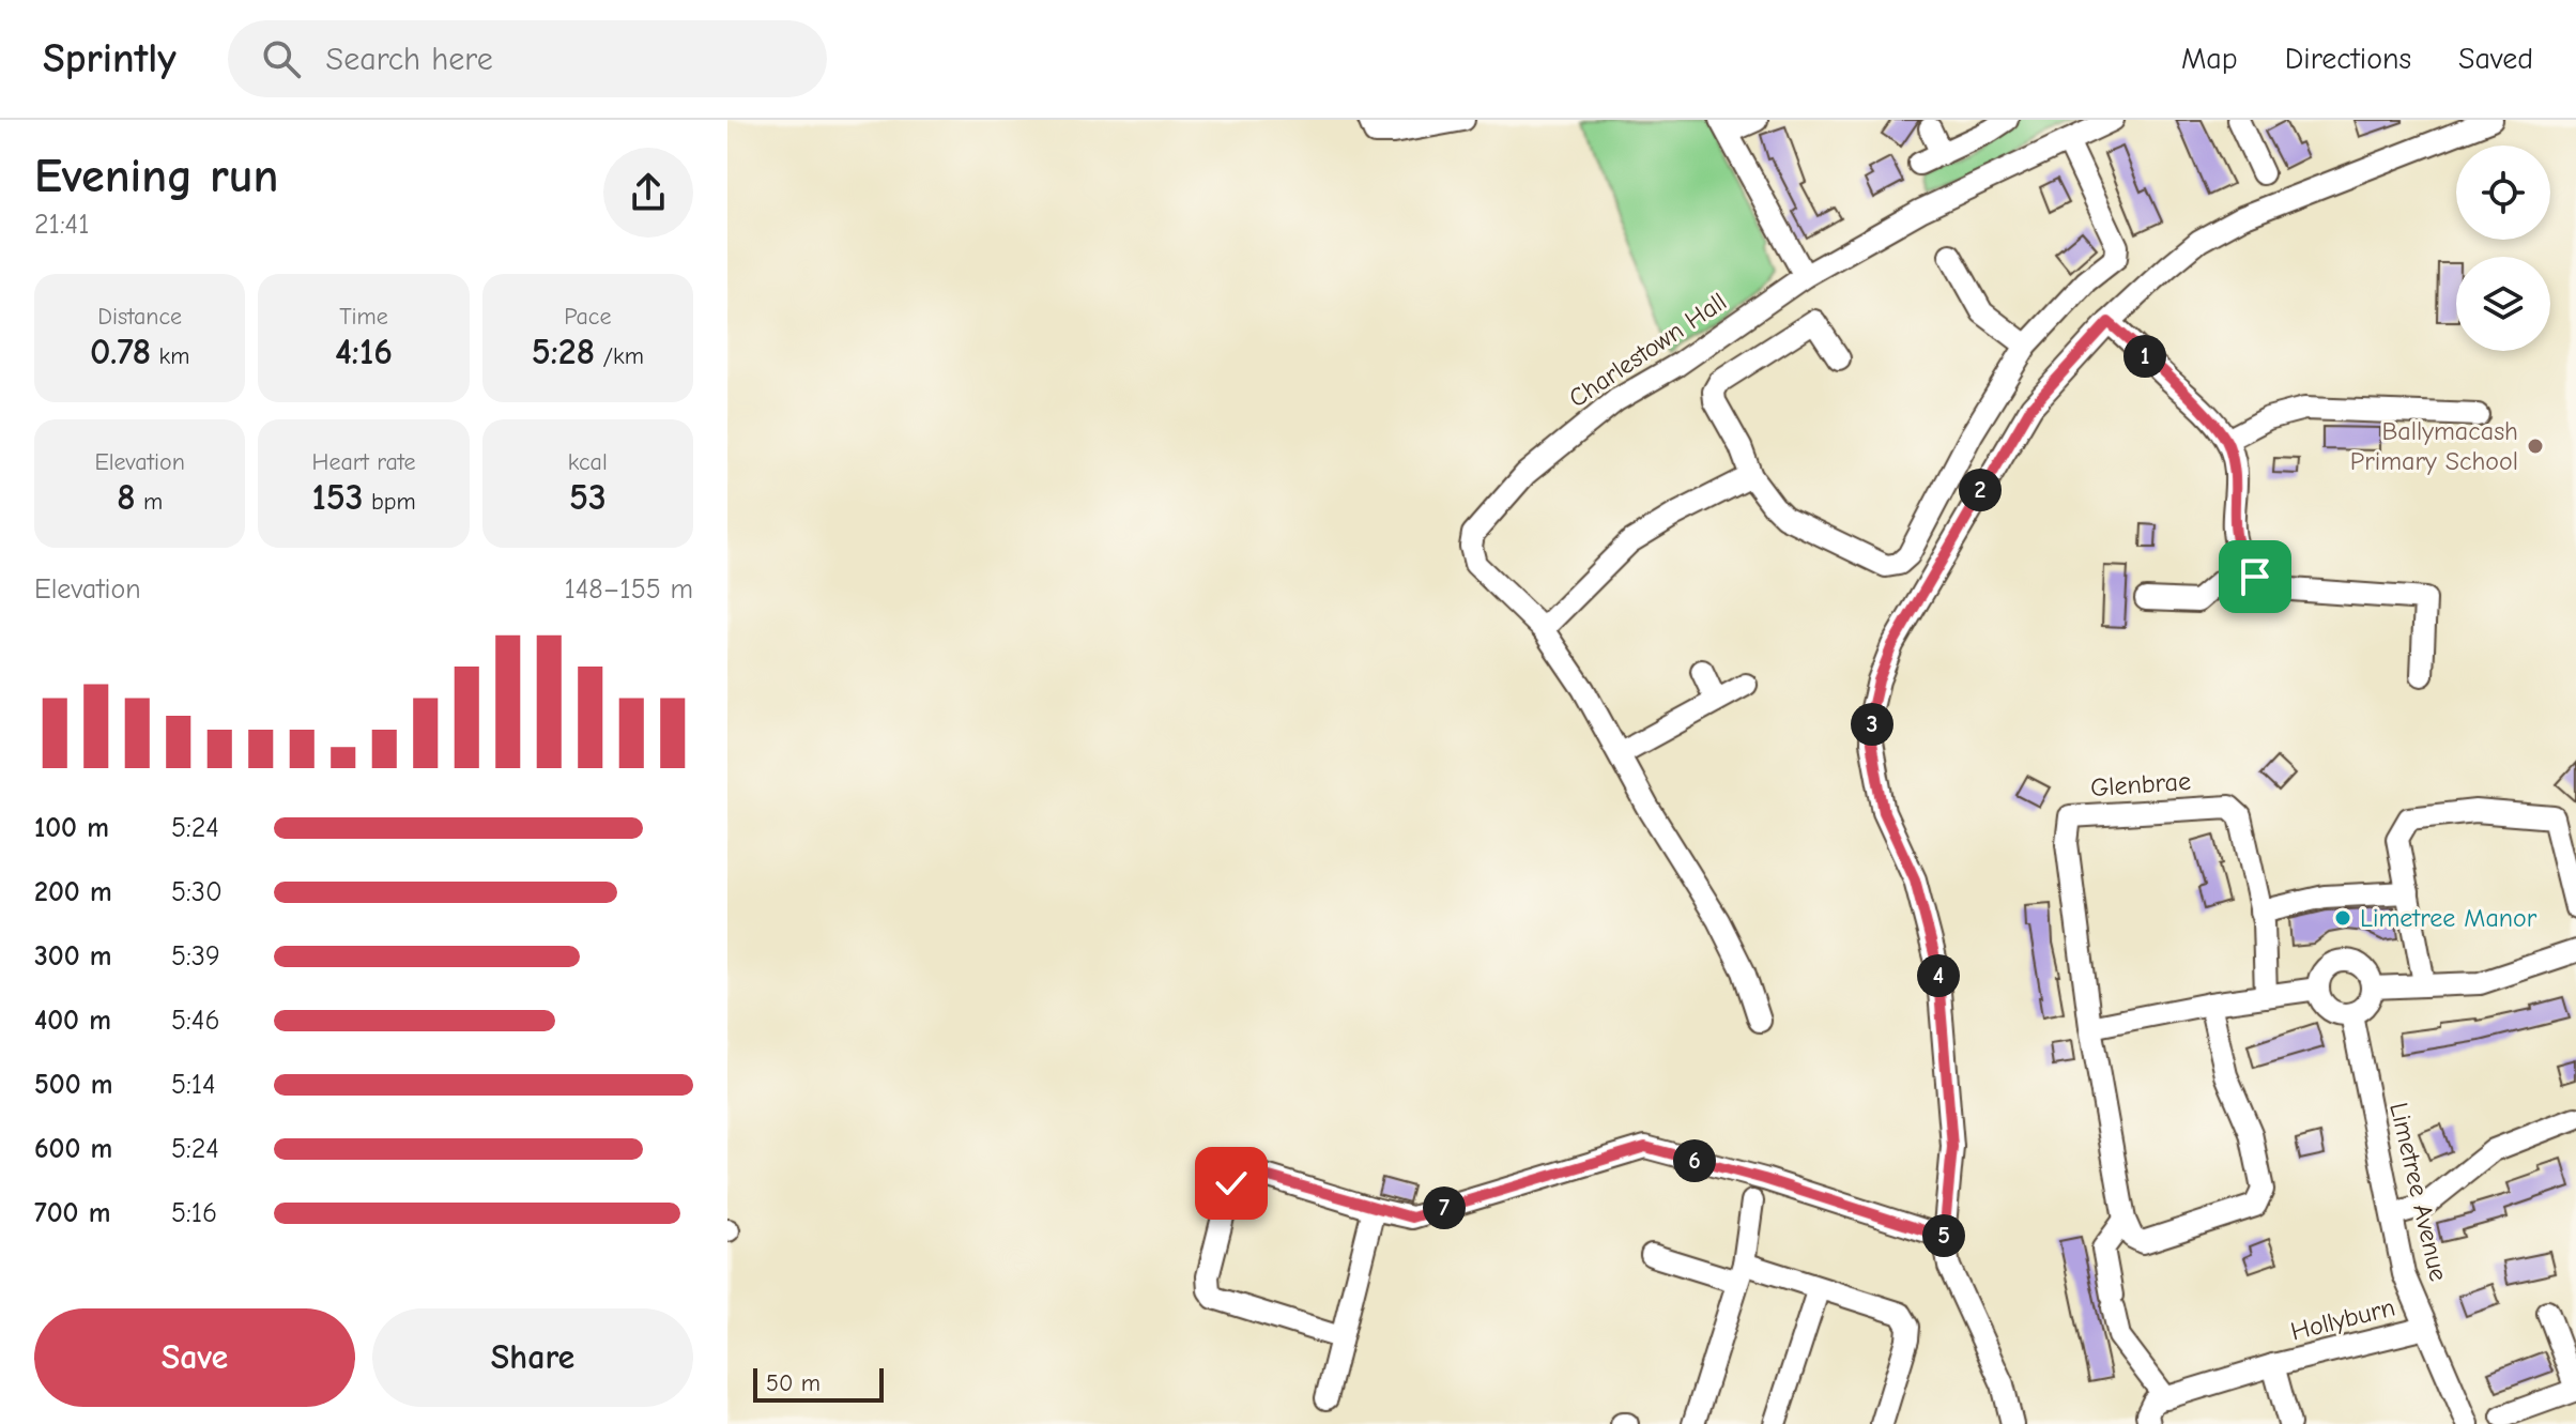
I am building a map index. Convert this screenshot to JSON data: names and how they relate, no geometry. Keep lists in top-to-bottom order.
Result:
{
  "streets": {
    "street": [
      "Charlestown Hall",
      "Glenbrae",
      "Limetree Avenue",
      "Hollyburn"
    ]
  },
  "crossings": [
    ["Limetree Avenue", "Hollyburn"]
  ],
  "places": ["Ballymacash Primary School", "Limetree Manor"],
  "scale_bar": "50 m",
  "page": {
    "header": "Sprintly",
    "search": "Search here",
    "nav": ["Map", "Directions", "Saved"],
    "heading": ["Evening run", "21:41"],
    "stats": [
      ["Distance", "0.78 km"],
      ["Time", "4:16"],
      ["Pace", "5:28 /km"],
      ["Elevation", "8 m"],
      ["Heart rate", "153 bpm"],
      ["kcal", "53"]
    ],
    "pins": [
      "1",
      "2",
      "3",
      "4",
      "6",
      "7",
      "5"
    ],
    "chart": ["Elevation", "148–155 m"],
    "list": [
      {
        "name": "100 m",
        "note": "5:24"
      },
      {
        "name": "200 m",
        "note": "5:30"
      },
      {
        "name": "300 m",
        "note": "5:39"
      },
      {
        "name": "400 m",
        "note": "5:46"
      },
      {
        "name": "500 m",
        "note": "5:14"
      },
      {
        "name": "600 m",
        "note": "5:24"
      },
      {
        "name": "700 m",
        "note": "5:16"
      }
    ],
    "buttons": ["Save", "Share"],
    "scale": "50 m"
  }
}
